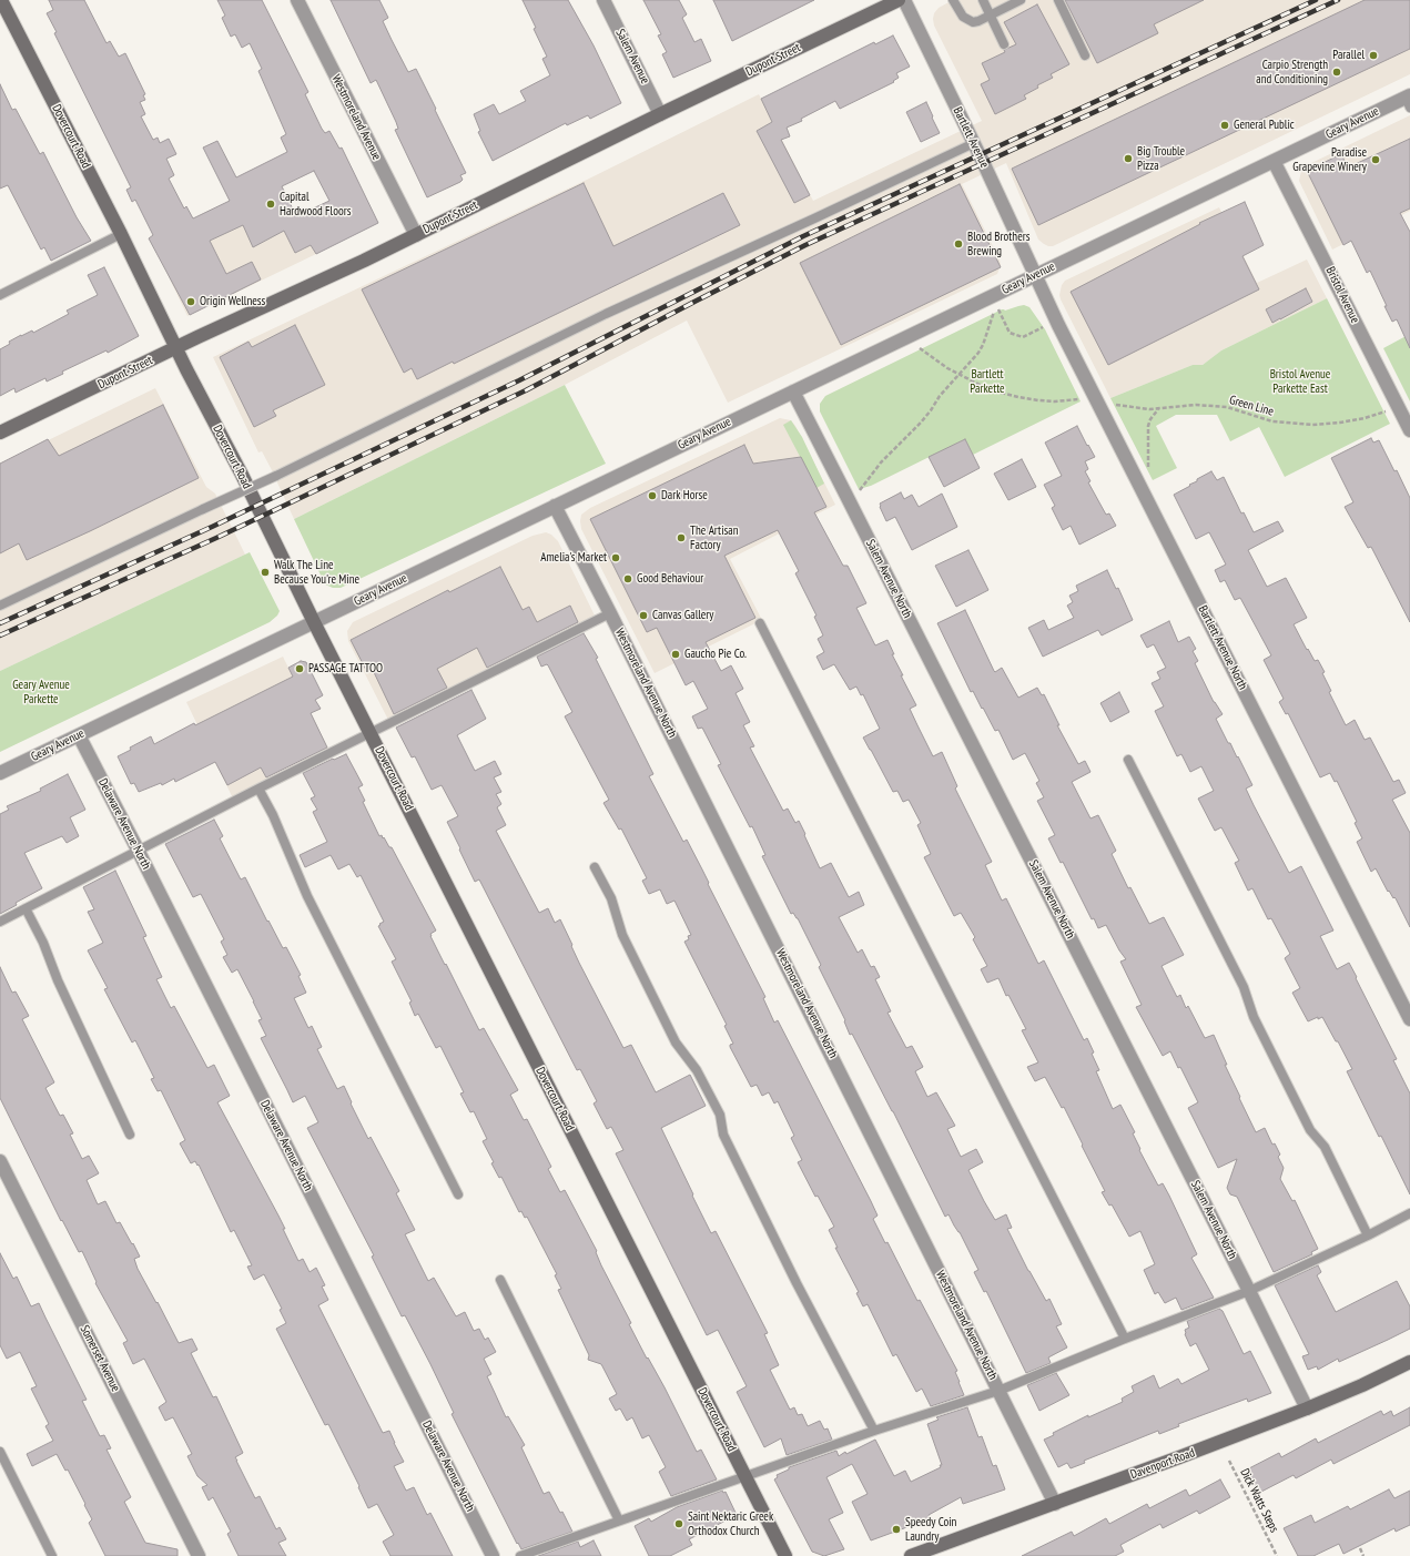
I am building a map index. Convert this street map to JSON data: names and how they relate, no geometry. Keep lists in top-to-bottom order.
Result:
{
  "streets": {
    "street": [
      "Salem Avenue",
      "Dupont Street",
      "Westmoreland Avenue",
      "Geary Avenue",
      "Dovercourt Road",
      "Bartlett Avenue",
      "Bristol Avenue",
      "Salem Avenue North",
      "Bartlett Avenue North",
      "Westmoreland Avenue North",
      "Delaware Avenue North",
      "Somerset Avenue",
      "Davenport Road"
    ],
    "path": ["Green Line", "Dick Watts Steps"]
  },
  "crossings": [
    ["Salem Avenue", "Dupont Street"],
    ["Dupont Street", "Westmoreland Avenue"],
    ["Dupont Street", "Dovercourt Road"],
    ["Geary Avenue", "Dovercourt Road"],
    ["Geary Avenue", "Bartlett Avenue"],
    ["Geary Avenue", "Bristol Avenue"],
    ["Geary Avenue", "Salem Avenue North"],
    ["Geary Avenue", "Bartlett Avenue North"],
    ["Geary Avenue", "Westmoreland Avenue North"],
    ["Geary Avenue", "Delaware Avenue North"],
    ["Bartlett Avenue", "Bartlett Avenue North"],
    ["Salem Avenue North", "Davenport Road"],
    ["Westmoreland Avenue North", "Davenport Road"]
  ],
  "parks": ["Bartlett Parkette", "Bristol Avenue Parkette East", "Geary Avenue Parkette"],
  "places": [
    "Parallel",
    "Carpio Strength and Conditioning",
    "General Public",
    "Big Trouble Pizza",
    "Paradise Grapevine Winery",
    "Capital Hardwood Floors",
    "Blood Brothers Brewing",
    "Origin Wellness",
    "Dark Horse",
    "The Artisan Factory",
    "Amelia's Market",
    "Walk The Line Because You're Mine",
    "Good Behaviour",
    "Canvas Gallery",
    "Gaucho Pie Co.",
    "PASSAGE TATTOO",
    "Saint Nektaric Greek Orthodox Church",
    "Speedy Coin Laundry"
  ]
}
